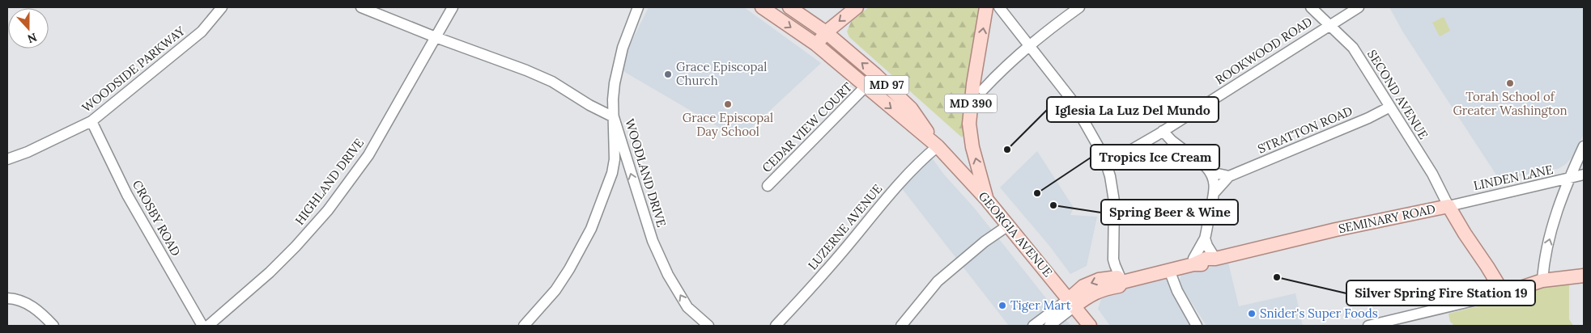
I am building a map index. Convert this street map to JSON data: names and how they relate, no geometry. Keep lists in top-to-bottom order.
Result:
{
  "streets": {
    "main road": [
      "MD 97",
      "MD 390",
      "SEMINARY ROAD",
      "GEORGIA AVENUE"
    ],
    "street": [
      "ROOKWOOD ROAD",
      "WOODSIDE PARKWAY",
      "SECOND AVENUE",
      "CEDAR VIEW COURT",
      "STRATTON ROAD",
      "WOODLAND DRIVE",
      "LINDEN LANE",
      "HIGHLAND DRIVE",
      "CROSBY ROAD",
      "LUZERNE AVENUE"
    ]
  },
  "crossings": [
    ["ROOKWOOD ROAD", "SECOND AVENUE"],
    ["WOODSIDE PARKWAY", "CROSBY ROAD"],
    ["SECOND AVENUE", "STRATTON ROAD"],
    ["SECOND AVENUE", "LINDEN LANE"],
    ["SECOND AVENUE", "SEMINARY ROAD"],
    ["MD 390", "GEORGIA AVENUE"],
    ["CEDAR VIEW COURT", "GEORGIA AVENUE"],
    ["WOODLAND DRIVE", "HIGHLAND DRIVE"],
    ["LINDEN LANE", "SEMINARY ROAD"],
    ["SEMINARY ROAD", "GEORGIA AVENUE"],
    ["LUZERNE AVENUE", "GEORGIA AVENUE"]
  ],
  "one_way": ["WOODLAND DRIVE"],
  "places": [
    "Grace Episcopal Church",
    "Torah School of Greater Washington",
    "Grace Episcopal Day School",
    "Iglesia La Luz Del Mundo",
    "Tropics Ice Cream",
    "Spring Beer & Wine",
    "Silver Spring Fire Station 19",
    "Tiger Mart",
    "Snider's Super Foods"
  ],
  "north": "bottom"
}
